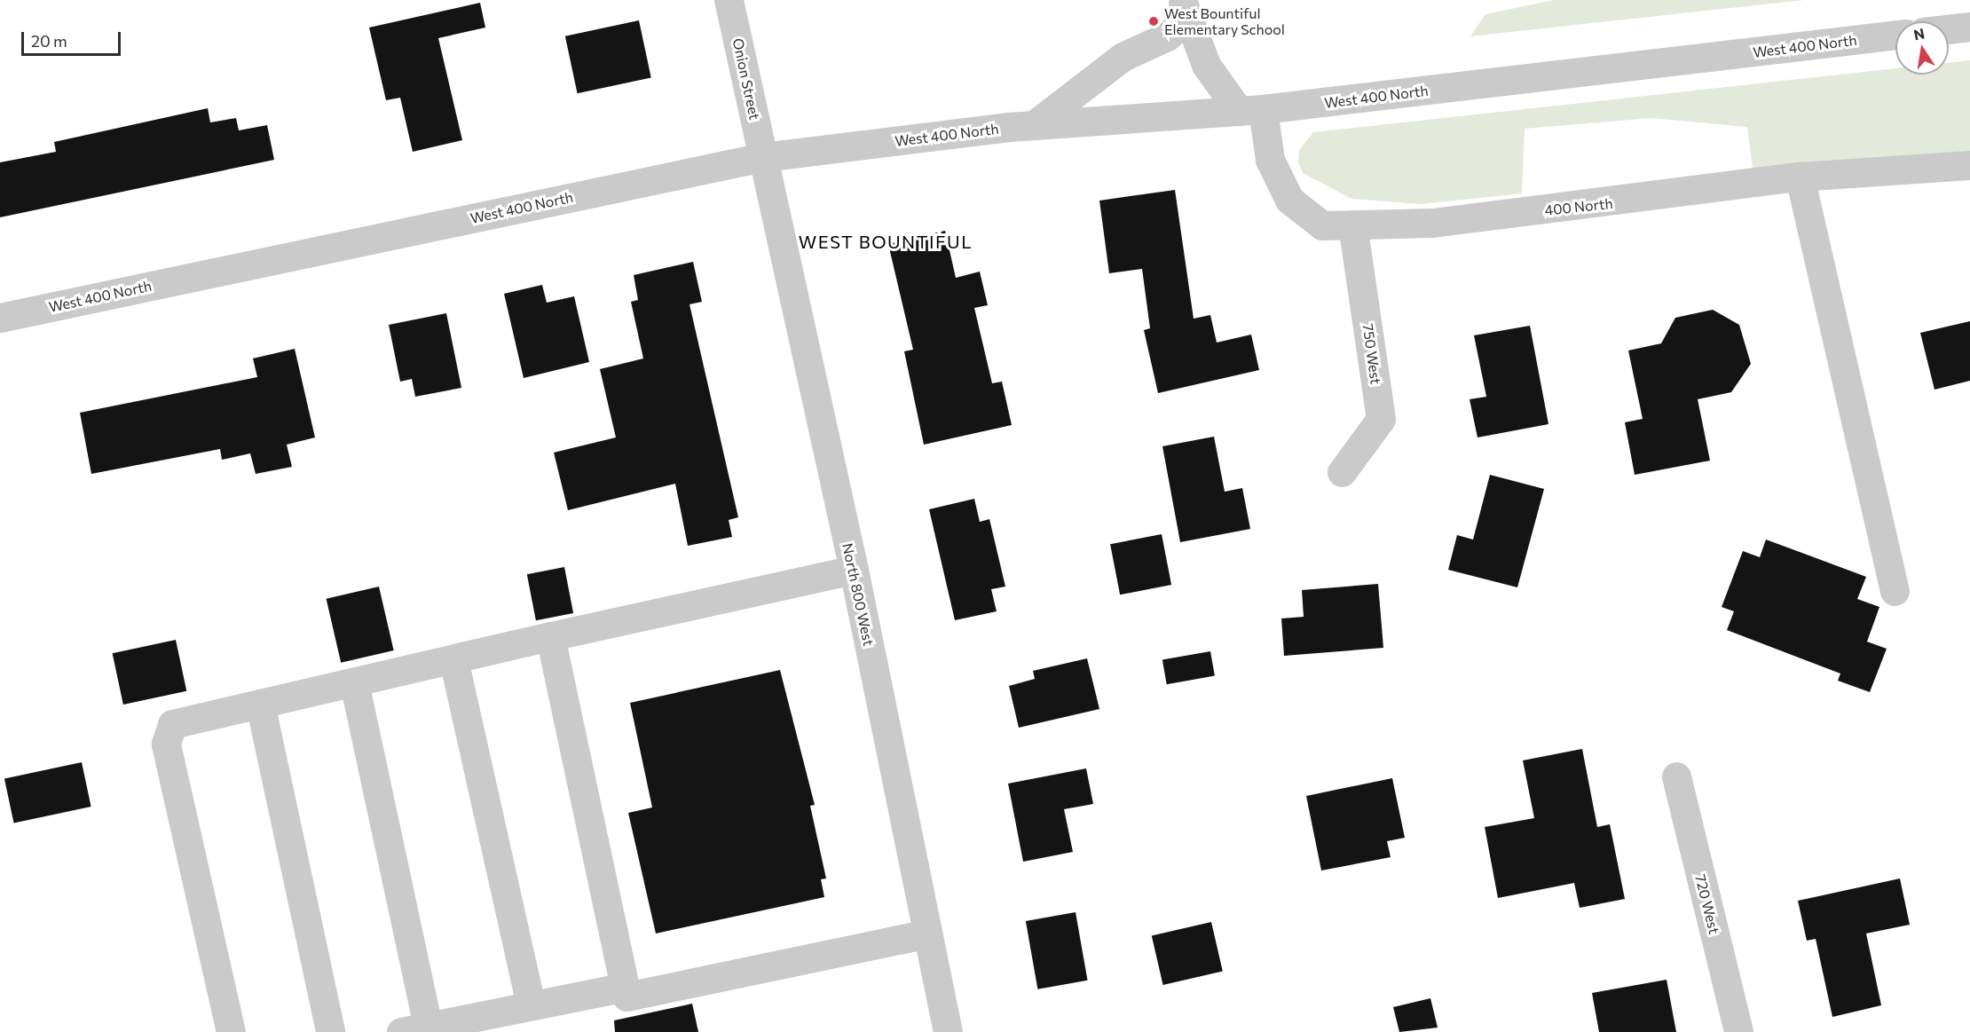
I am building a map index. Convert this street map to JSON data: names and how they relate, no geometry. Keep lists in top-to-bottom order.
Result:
{
  "streets": {
    "street": [
      "West 400 North",
      "Onion Street",
      "400 North",
      "750 West",
      "North 800 West",
      "720 West"
    ]
  },
  "crossings": [
    ["West 400 North", "Onion Street"],
    ["West 400 North", "400 North"],
    ["West 400 North", "North 800 West"],
    ["Onion Street", "North 800 West"],
    ["400 North", "750 West"]
  ],
  "districts": ["WEST BOUNTIFUL"],
  "places": ["West Bountiful Elementary School"],
  "scale_bar": "20 m",
  "north": "top"
}
